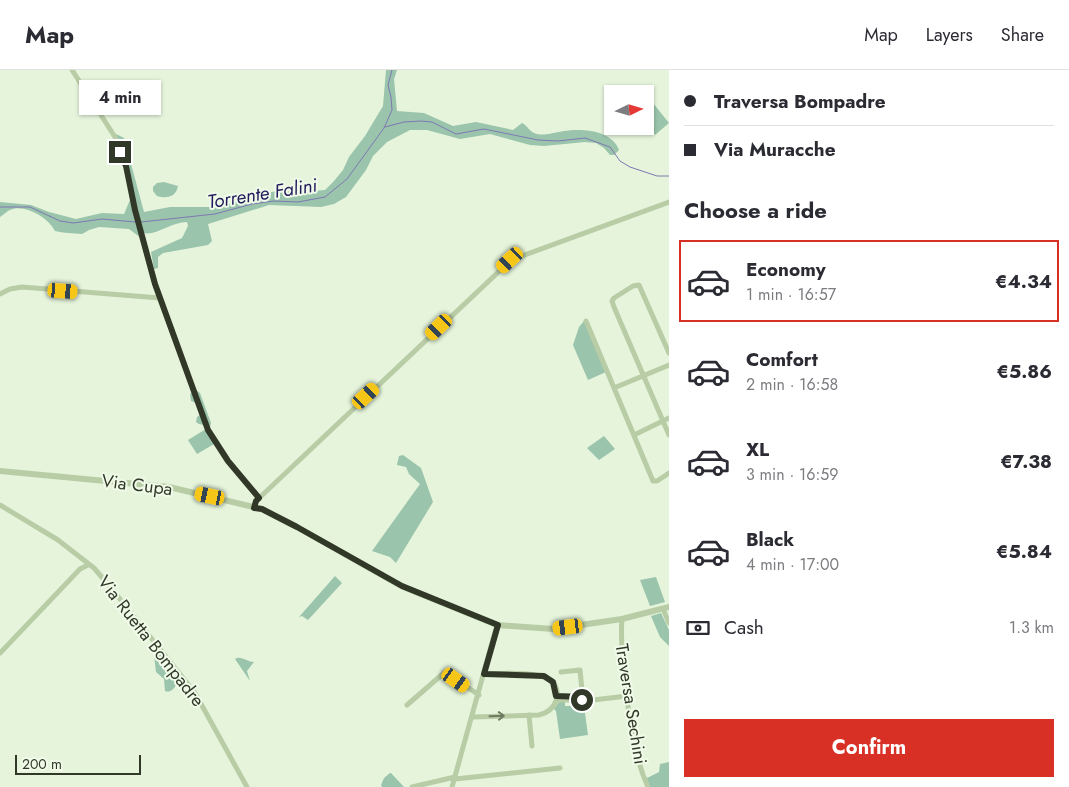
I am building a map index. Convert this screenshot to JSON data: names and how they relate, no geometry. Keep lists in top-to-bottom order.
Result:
{
  "streets": {
    "street": ["Via Cupa", "Via Ruetta Bompadre", "Traversa Sechini"]
  },
  "crossings": [
    ["Via Cupa", "Traversa Sechini"]
  ],
  "water": ["Torrente Falini"],
  "scale_bar": "200 m",
  "north": "right",
  "page": {
    "header": "Map",
    "nav": ["Map", "Layers", "Share"],
    "banner": ["Traversa Bompadre", "Via Muracche"],
    "bubble": "4 min",
    "heading": "Choose a ride",
    "list": [
      {
        "name": "Economy",
        "note": "1 min · 16:57",
        "value": "€4.34"
      },
      {
        "name": "Comfort",
        "note": "2 min · 16:58",
        "value": "€5.86"
      },
      {
        "name": "XL",
        "note": "3 min · 16:59",
        "value": "€7.38"
      },
      {
        "name": "Black",
        "note": "4 min · 17:00",
        "value": "€5.84"
      }
    ],
    "pay": ["Cash", "1.3 km"],
    "buttons": "Confirm",
    "scale": "200 m"
  }
}
